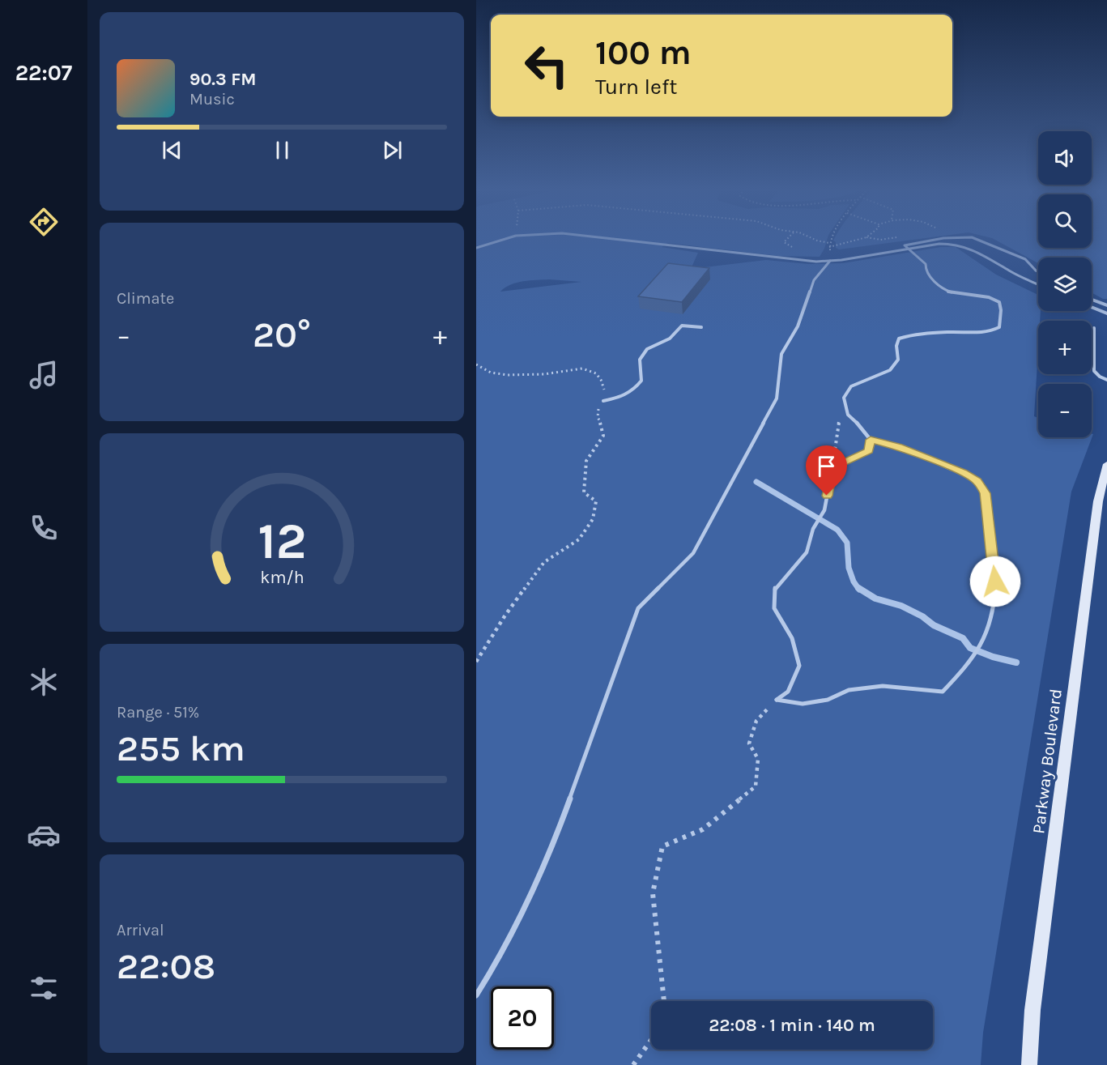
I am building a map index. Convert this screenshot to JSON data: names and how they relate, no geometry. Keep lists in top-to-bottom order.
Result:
{
  "streets": {
    "street": ["Parkway Boulevard"]
  },
  "page": {
    "tabs": "22:07",
    "turn": ["100 m", "Turn left"],
    "song": ["90.3 FM", "Music"],
    "map_buttons": ["+", "−"],
    "tile": [
      "Climate",
      ["Range · 51%", "255 km"],
      ["Arrival", "22:08"]
    ],
    "heat": ["−", "20°", "+"],
    "limit": "20",
    "trip": "22:08 · 1 min · 140 m",
    "gauge": ["12", "km/h"]
  }
}
